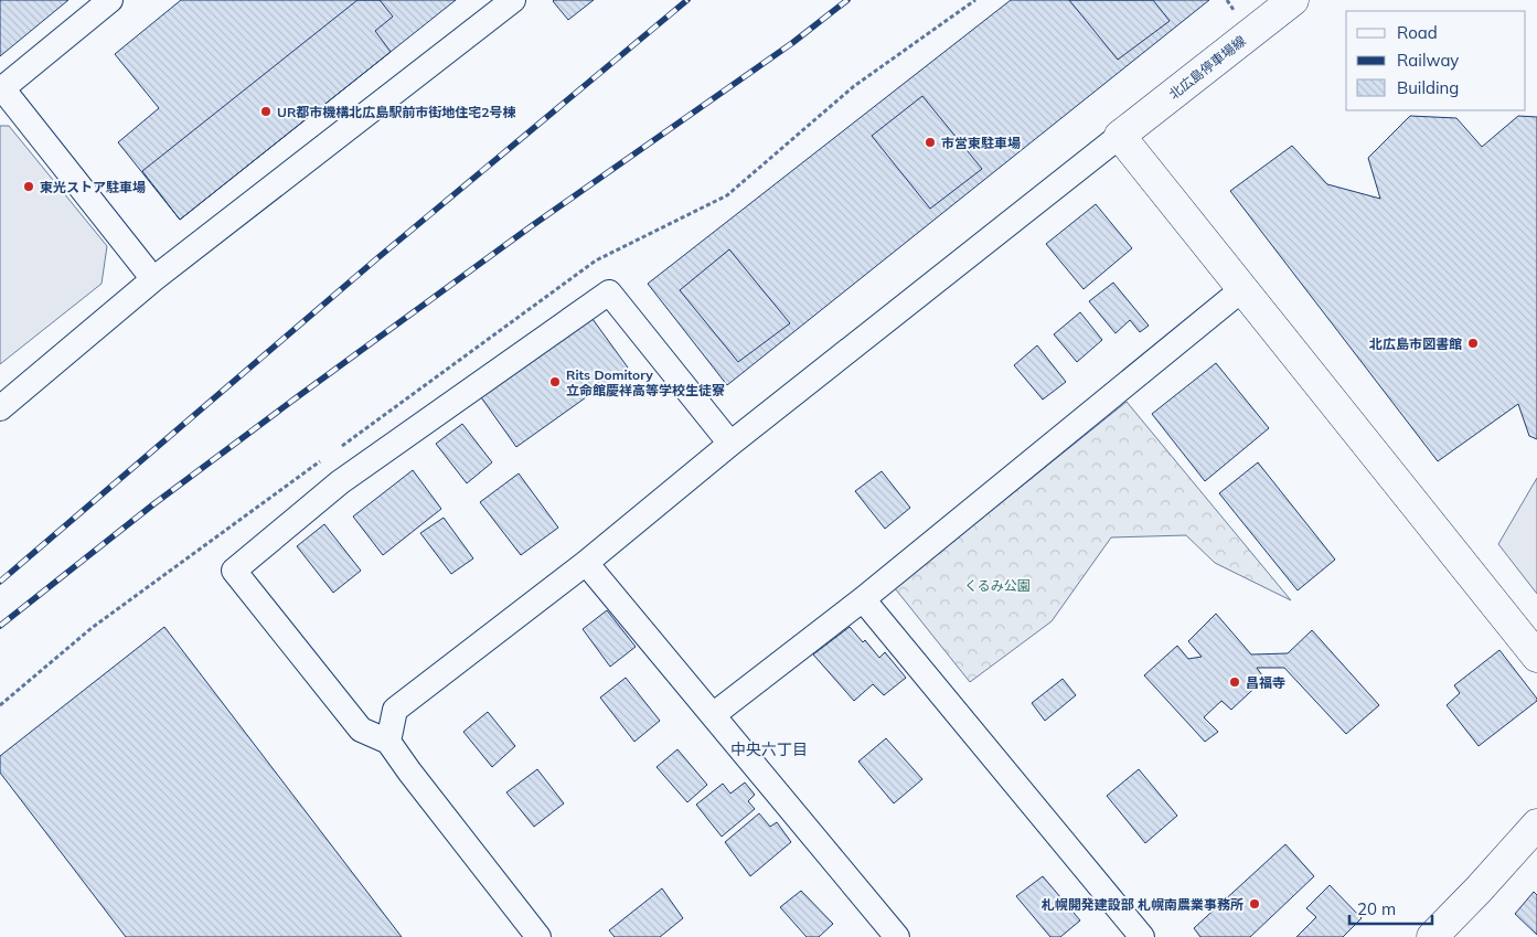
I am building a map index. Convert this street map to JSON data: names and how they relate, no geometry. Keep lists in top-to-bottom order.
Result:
{
  "streets": {
    "street": ["北広島停車場線"]
  },
  "districts": ["中央六丁目"],
  "parks": ["くるみ公園"],
  "places": [
    "UR都市機構北広島駅前市街地住宅2号棟",
    "市営東駐車場",
    "東光ストア駐車場",
    "北広島市図書館",
    "Rits Domitory 立命館慶祥高等学校生徒寮",
    "昌福寺",
    "札幌開発建設部 札幌南農業事務所"
  ],
  "legend": ["Road", "Railway", "Building"],
  "scale_bar": "20 m"
}
